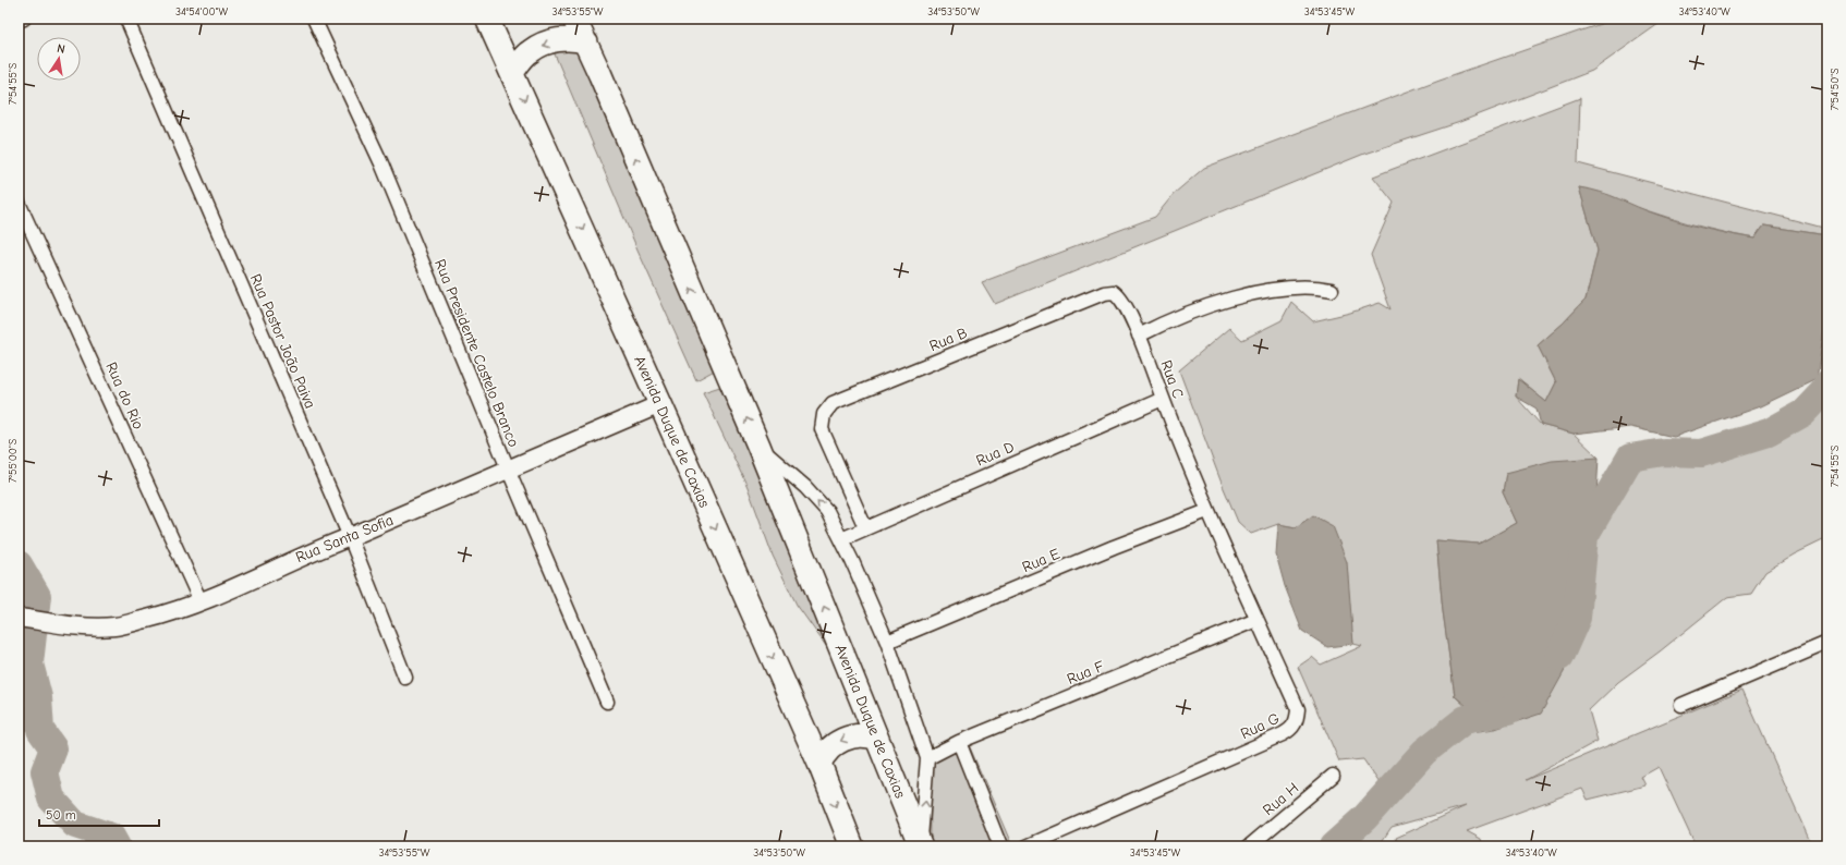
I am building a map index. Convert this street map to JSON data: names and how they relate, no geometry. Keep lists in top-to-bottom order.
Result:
{
  "streets": {
    "highway": ["Avenida Duque de Caxias"],
    "street": [
      "Rua B",
      "Rua Pastor João Paiva",
      "Rua Presidente Castelo Branco",
      "Rua C",
      "Rua do Rio",
      "Rua D",
      "Rua Santa Sofia",
      "Rua E",
      "Rua F",
      "Rua G",
      "Rua H"
    ]
  },
  "crossings": [
    ["Rua B", "Rua C"],
    ["Rua B", "Rua D"],
    ["Rua Pastor João Paiva", "Rua Santa Sofia"],
    ["Rua Presidente Castelo Branco", "Rua Santa Sofia"],
    ["Rua C", "Rua D"],
    ["Rua C", "Rua G"],
    ["Rua do Rio", "Rua Santa Sofia"],
    ["Avenida Duque de Caxias", "Rua Santa Sofia"],
    ["Rua E", "Rua G"],
    ["Rua F", "Rua G"]
  ],
  "scale_bar": "50 m",
  "north": "top",
  "coordinates": [
    "34°54'00\"W",
    "34°53'55\"W",
    "34°53'50\"W",
    "34°53'45\"W",
    "34°53'40\"W",
    "7°54'55\"S",
    "7°54'50\"S",
    "7°55'00\"S"
  ]
}
